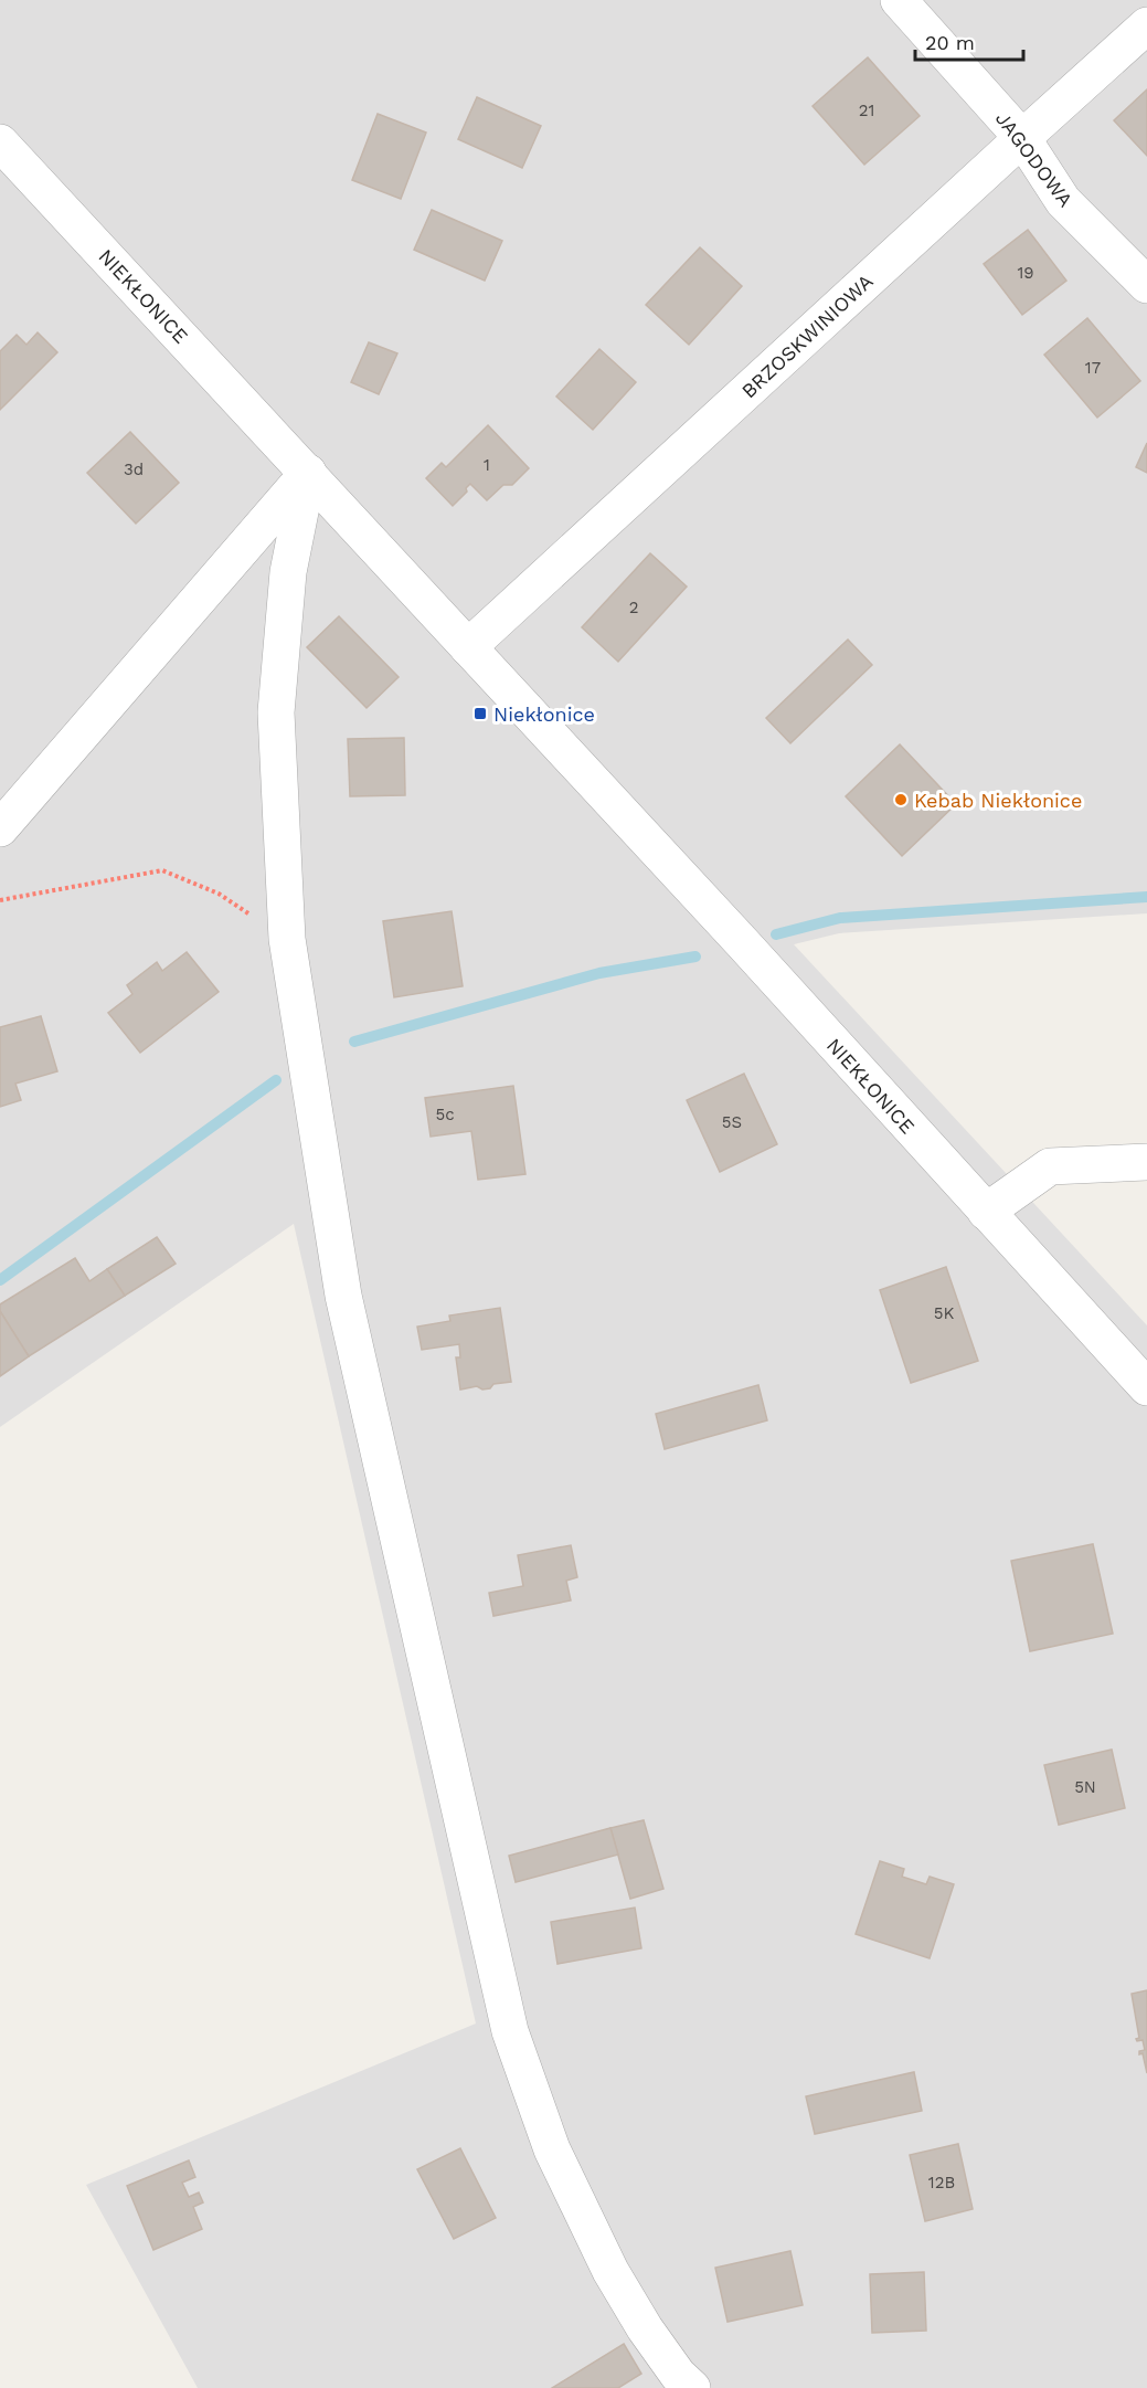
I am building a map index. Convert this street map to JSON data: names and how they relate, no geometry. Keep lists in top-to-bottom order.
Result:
{
  "streets": {
    "street": ["JAGODOWA", "NIEKŁONICE", "BRZOSKWINIOWA"]
  },
  "crossings": [
    ["JAGODOWA", "BRZOSKWINIOWA"],
    ["NIEKŁONICE", "BRZOSKWINIOWA"]
  ],
  "places": {
    "transit": ["Niekłonice"],
    "other": ["Kebab Niekłonice"]
  },
  "house_numbers": [
    "21",
    "19",
    "17",
    "1",
    "3d",
    "2",
    "5c",
    "5S",
    "5K",
    "5N",
    "12B"
  ],
  "scale_bar": "20 m"
}
